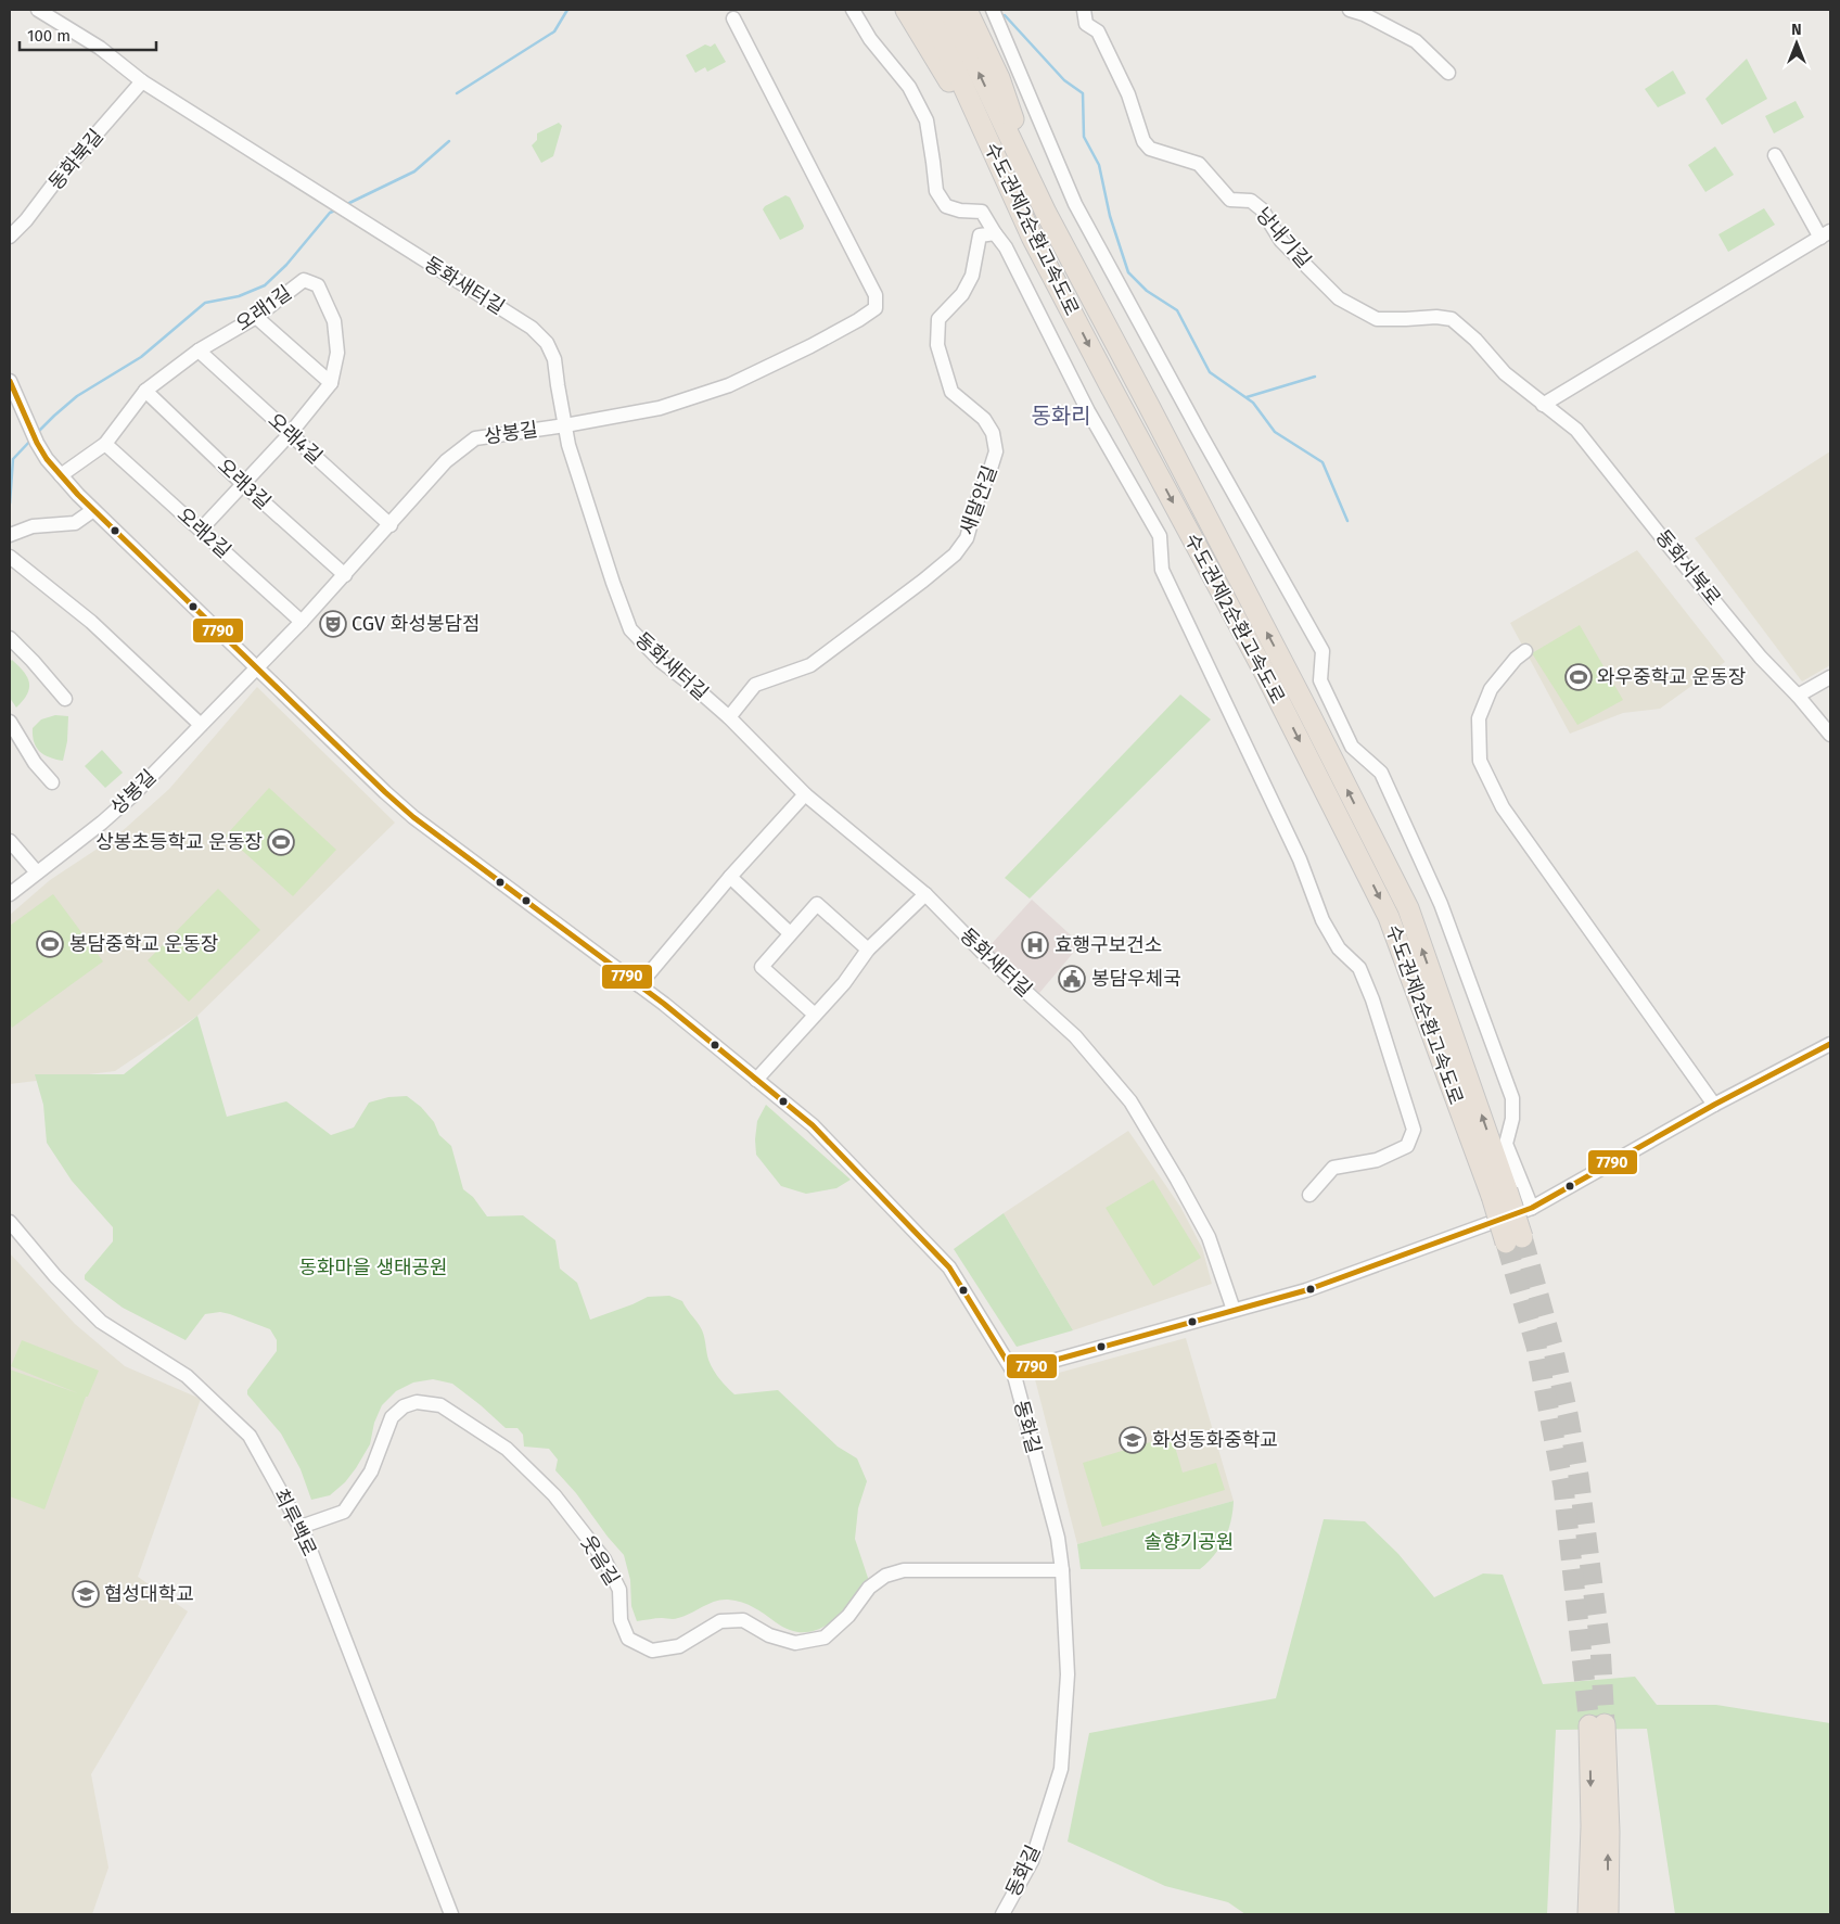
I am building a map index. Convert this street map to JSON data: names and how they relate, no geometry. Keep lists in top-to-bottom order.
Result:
{
  "streets": {
    "highway": ["수도권제2순환고속도로"],
    "street": [
      "동화북길",
      "낭내기길",
      "동화새터길",
      "오래1길",
      "상봉길",
      "오래4길",
      "오래3길",
      "새말안길",
      "오래2길",
      "동화서북로",
      "동화길",
      "최루백로",
      "웃음길"
    ]
  },
  "crossings": [
    ["동화북길", "동화새터길"],
    ["낭내기길", "동화서북로"],
    ["동화새터길", "상봉길"],
    ["동화새터길", "새말안길"],
    ["오래1길", "오래4길"],
    ["오래1길", "오래3길"],
    ["오래1길", "오래2길"],
    ["오래1길", "동화길"],
    ["상봉길", "오래4길"],
    ["상봉길", "오래3길"],
    ["상봉길", "오래2길"],
    ["상봉길", "동화길"],
    ["동화길", "웃음길"],
    ["최루백로", "웃음길"]
  ],
  "districts": ["동화리"],
  "parks": ["동화마을 생태공원", "솔향기공원"],
  "places": {
    "theatre": ["CGV 화성봉담점"],
    "sports": ["와우중학교 운동장", "상봉초등학교 운동장", "봉담중학교 운동장"],
    "hospital": ["효행구보건소"],
    "public building": ["봉담우체국"],
    "school or university": ["화성동화중학교", "협성대학교"]
  },
  "lines": ["transit line 7790"],
  "scale_bar": "100 m",
  "north": "top"
}
